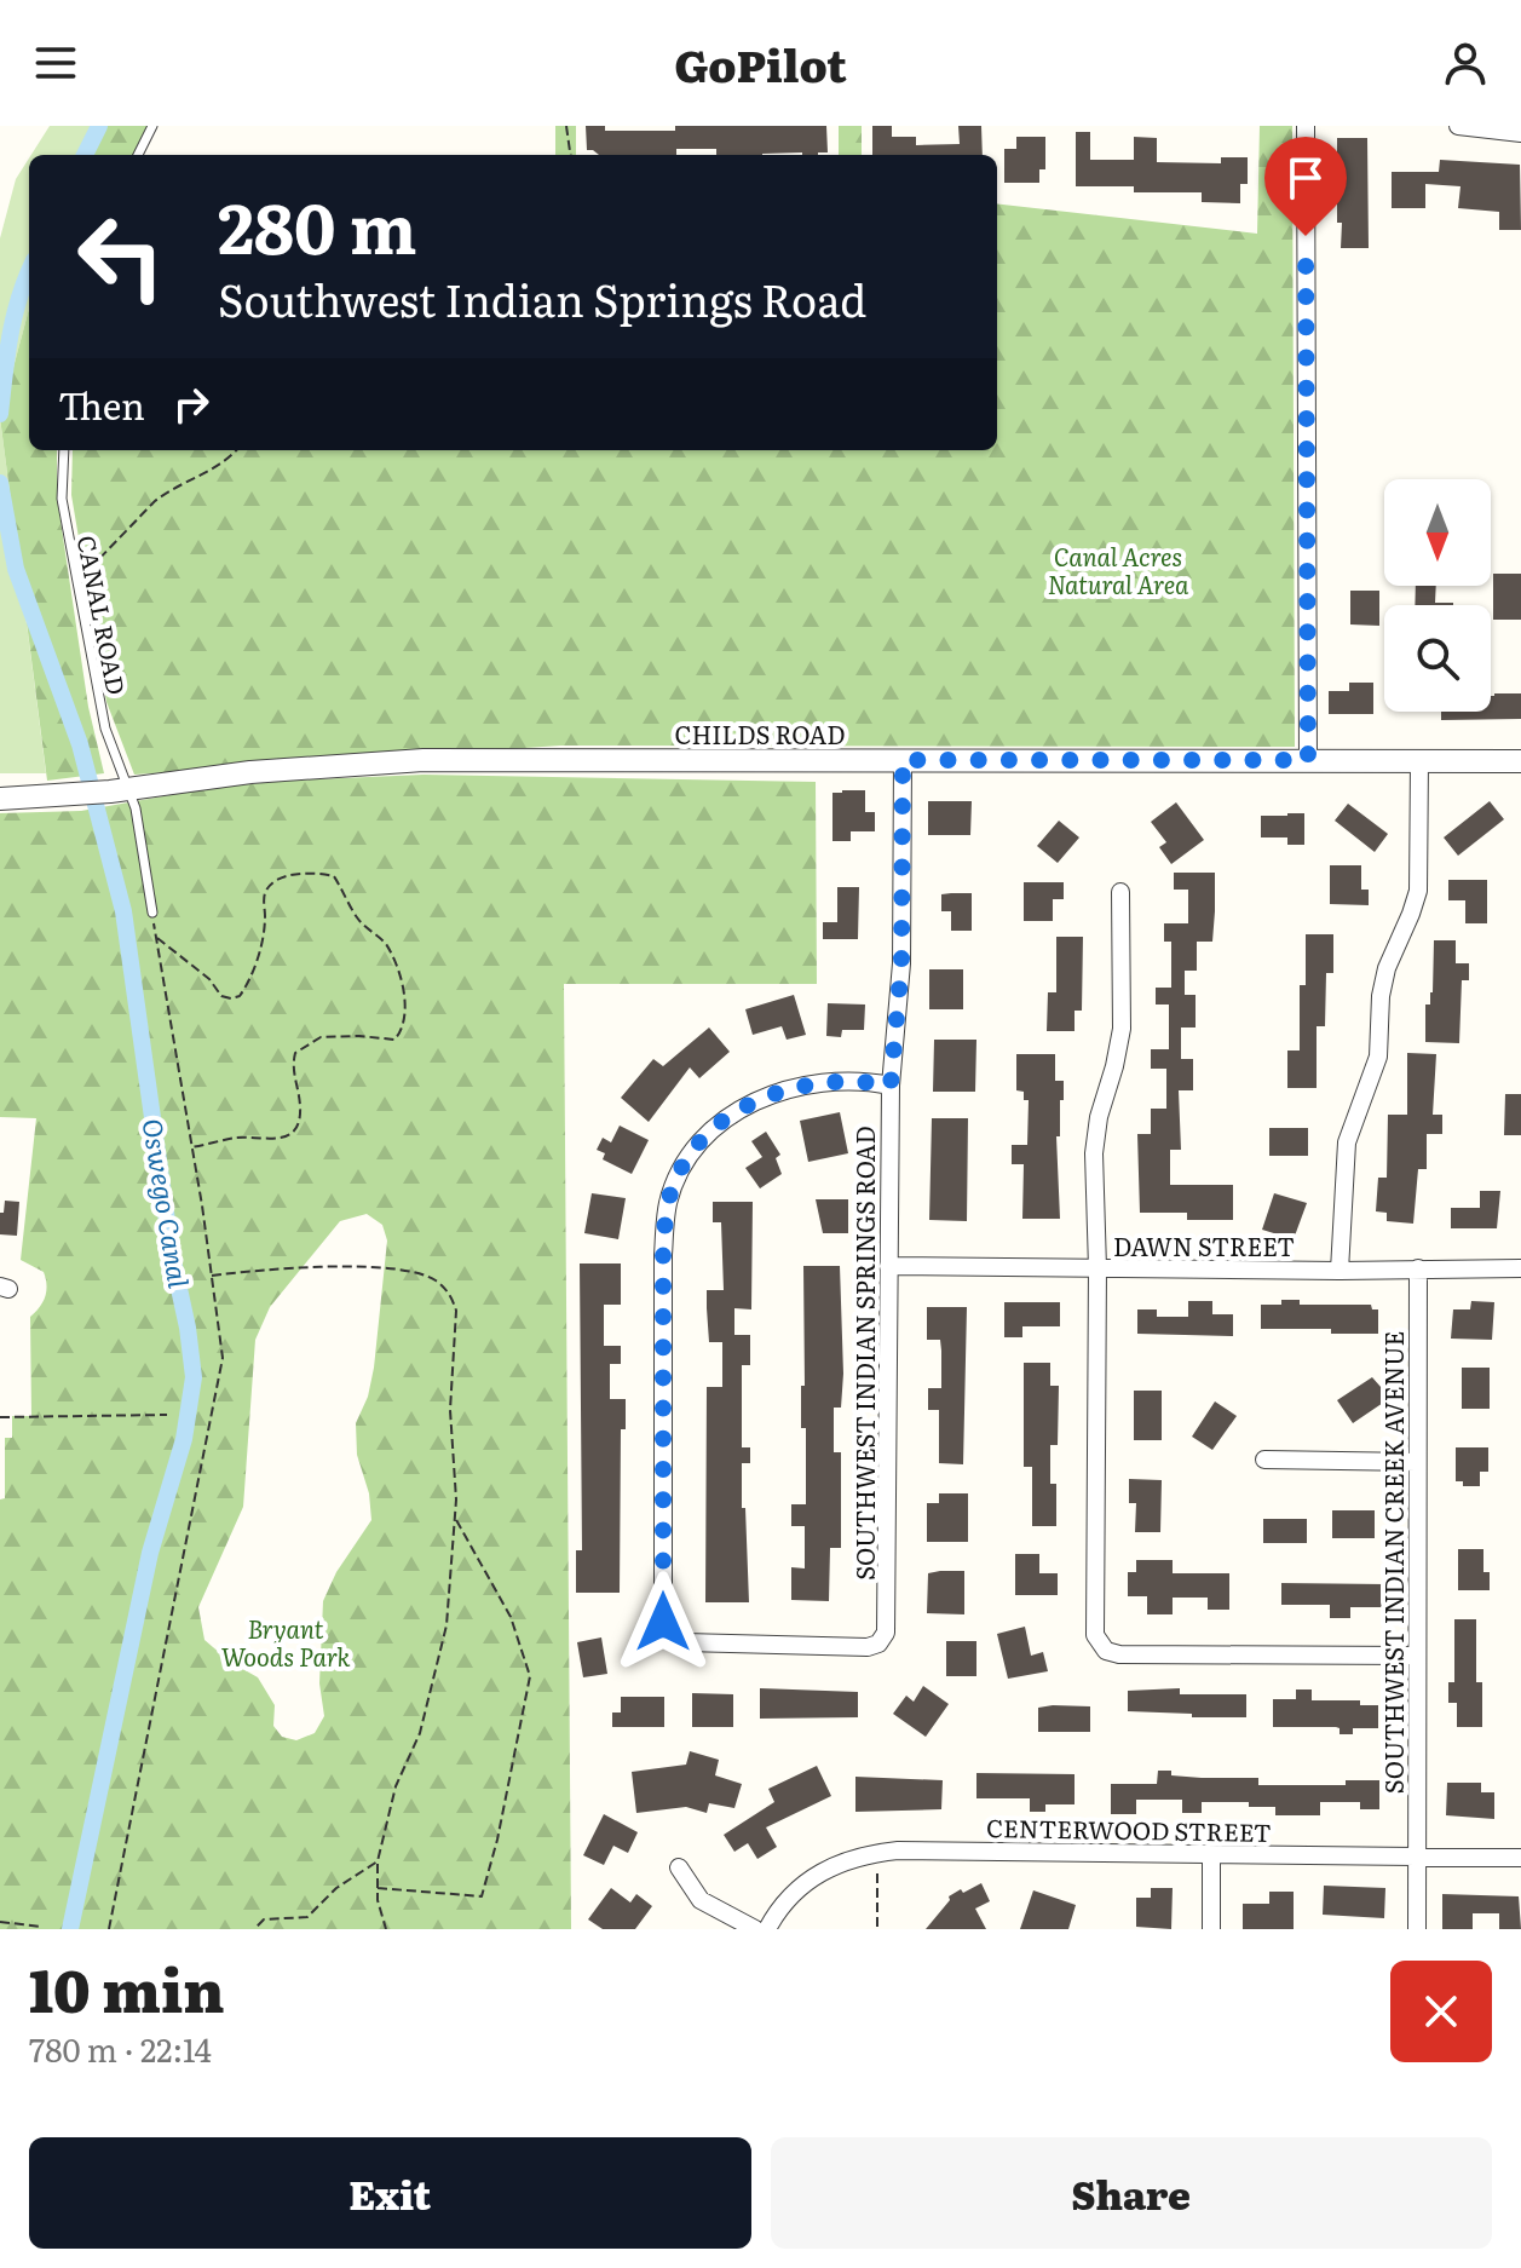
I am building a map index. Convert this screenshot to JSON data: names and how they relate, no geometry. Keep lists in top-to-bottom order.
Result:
{
  "streets": {
    "street": [
      "CHILDS ROAD",
      "DAWN STREET",
      "SOUTHWEST INDIAN SPRINGS ROAD",
      "SOUTHWEST INDIAN CREEK AVENUE",
      "CENTERWOOD STREET"
    ],
    "lane": ["CANAL ROAD"]
  },
  "crossings": [
    ["CANAL ROAD", "CHILDS ROAD"],
    ["CHILDS ROAD", "SOUTHWEST INDIAN SPRINGS ROAD"],
    ["DAWN STREET", "SOUTHWEST INDIAN SPRINGS ROAD"],
    ["DAWN STREET", "SOUTHWEST INDIAN CREEK AVENUE"],
    ["SOUTHWEST INDIAN CREEK AVENUE", "CENTERWOOD STREET"]
  ],
  "water": ["Oswego Canal"],
  "parks": ["Canal Acres Natural Area", "Bryant Woods Park"],
  "north": "bottom",
  "page": {
    "header": "GoPilot",
    "turn": ["280 m", "Southwest Indian Springs Road"],
    "then": "Then",
    "heading": ["10 min", "780 m · 22:14"],
    "buttons": ["Exit", "Share"]
  }
}
